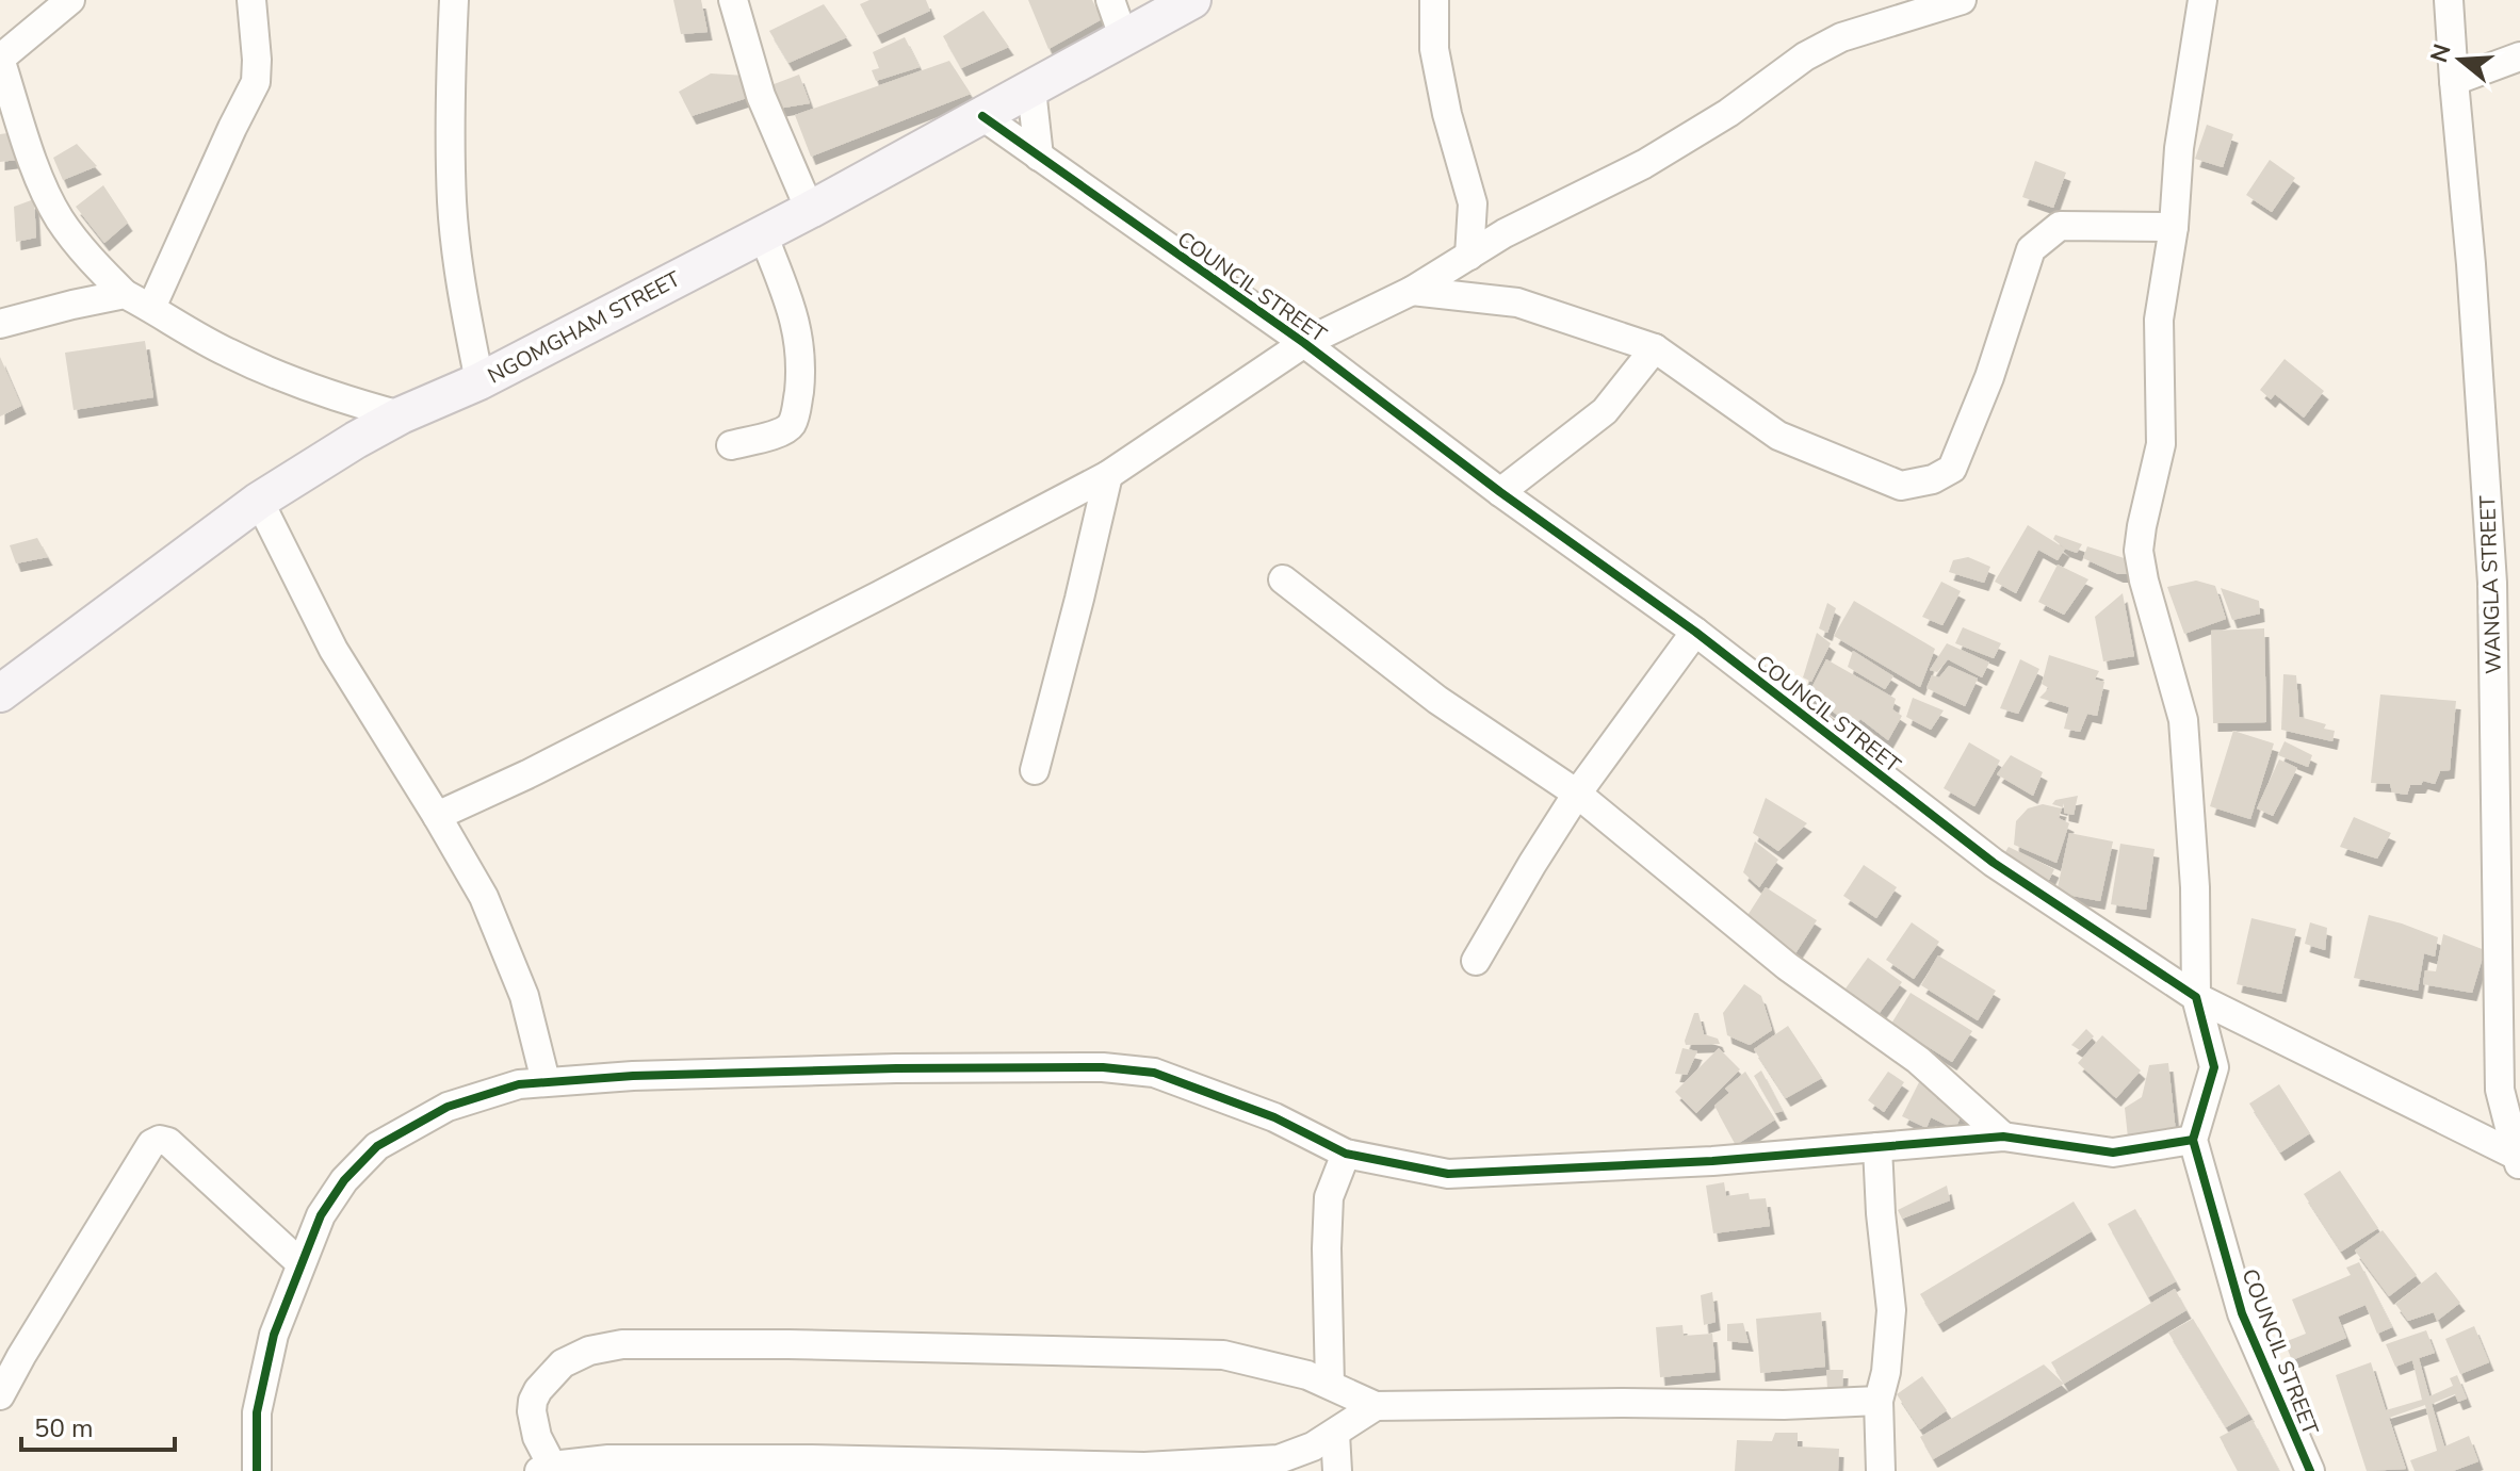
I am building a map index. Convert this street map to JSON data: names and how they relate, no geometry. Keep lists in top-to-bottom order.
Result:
{
  "streets": {
    "main road": ["NGOMGHAM STREET"],
    "street": ["COUNCIL STREET", "WANGLA STREET"]
  },
  "crossings": [
    ["COUNCIL STREET", "NGOMGHAM STREET"],
    ["COUNCIL STREET", "WANGLA STREET"]
  ],
  "scale_bar": "50 m",
  "north": "left"
}
